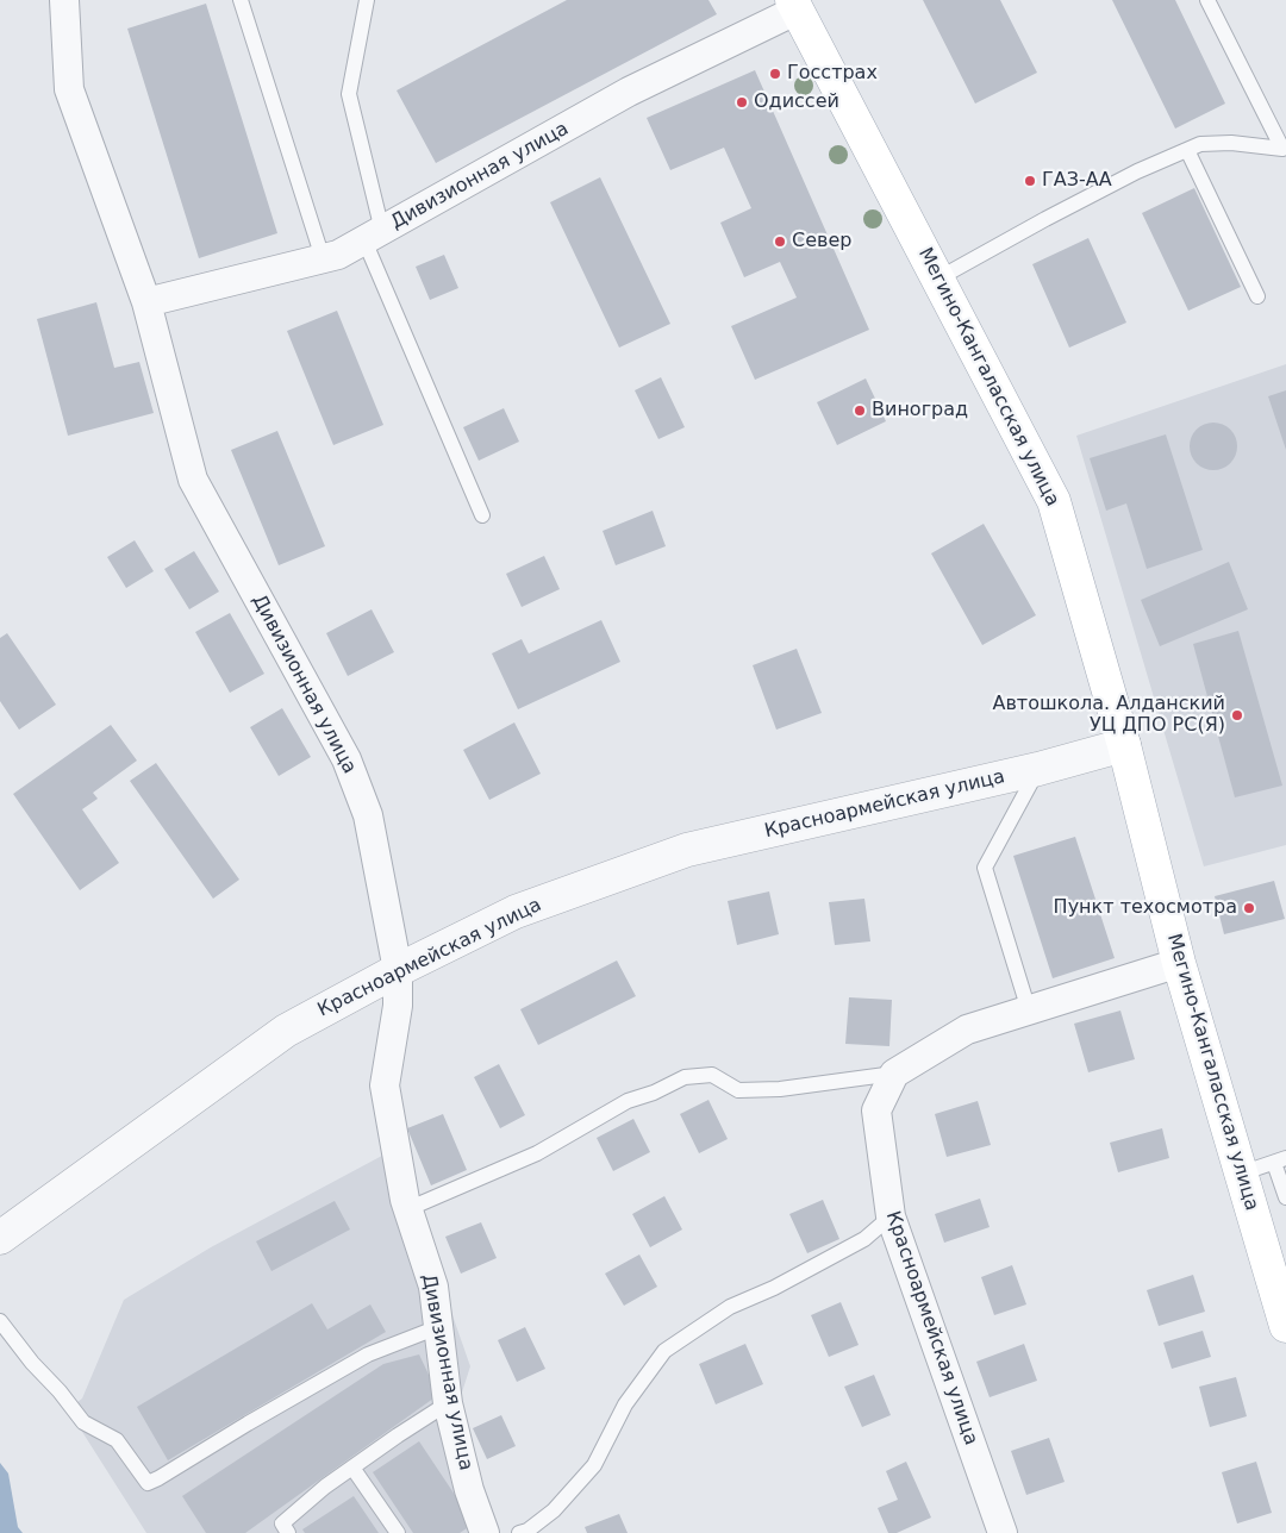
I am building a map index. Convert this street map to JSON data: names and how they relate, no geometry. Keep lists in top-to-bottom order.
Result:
{
  "streets": {
    "main road": ["Мегино-Кангаласская улица"],
    "street": ["Дивизионная улица", "Красноармейская улица"]
  },
  "crossings": [
    ["Дивизионная улица", "Мегино-Кангаласская улица"],
    ["Дивизионная улица", "Красноармейская улица"],
    ["Мегино-Кангаласская улица", "Красноармейская улица"]
  ],
  "places": [
    "Госстрах",
    "Одиссей",
    "ГАЗ-АА",
    "Север",
    "Виноград",
    "Автошкола. Алданский УЦ ДПО РС(Я)",
    "Пункт техосмотра"
  ]
}
